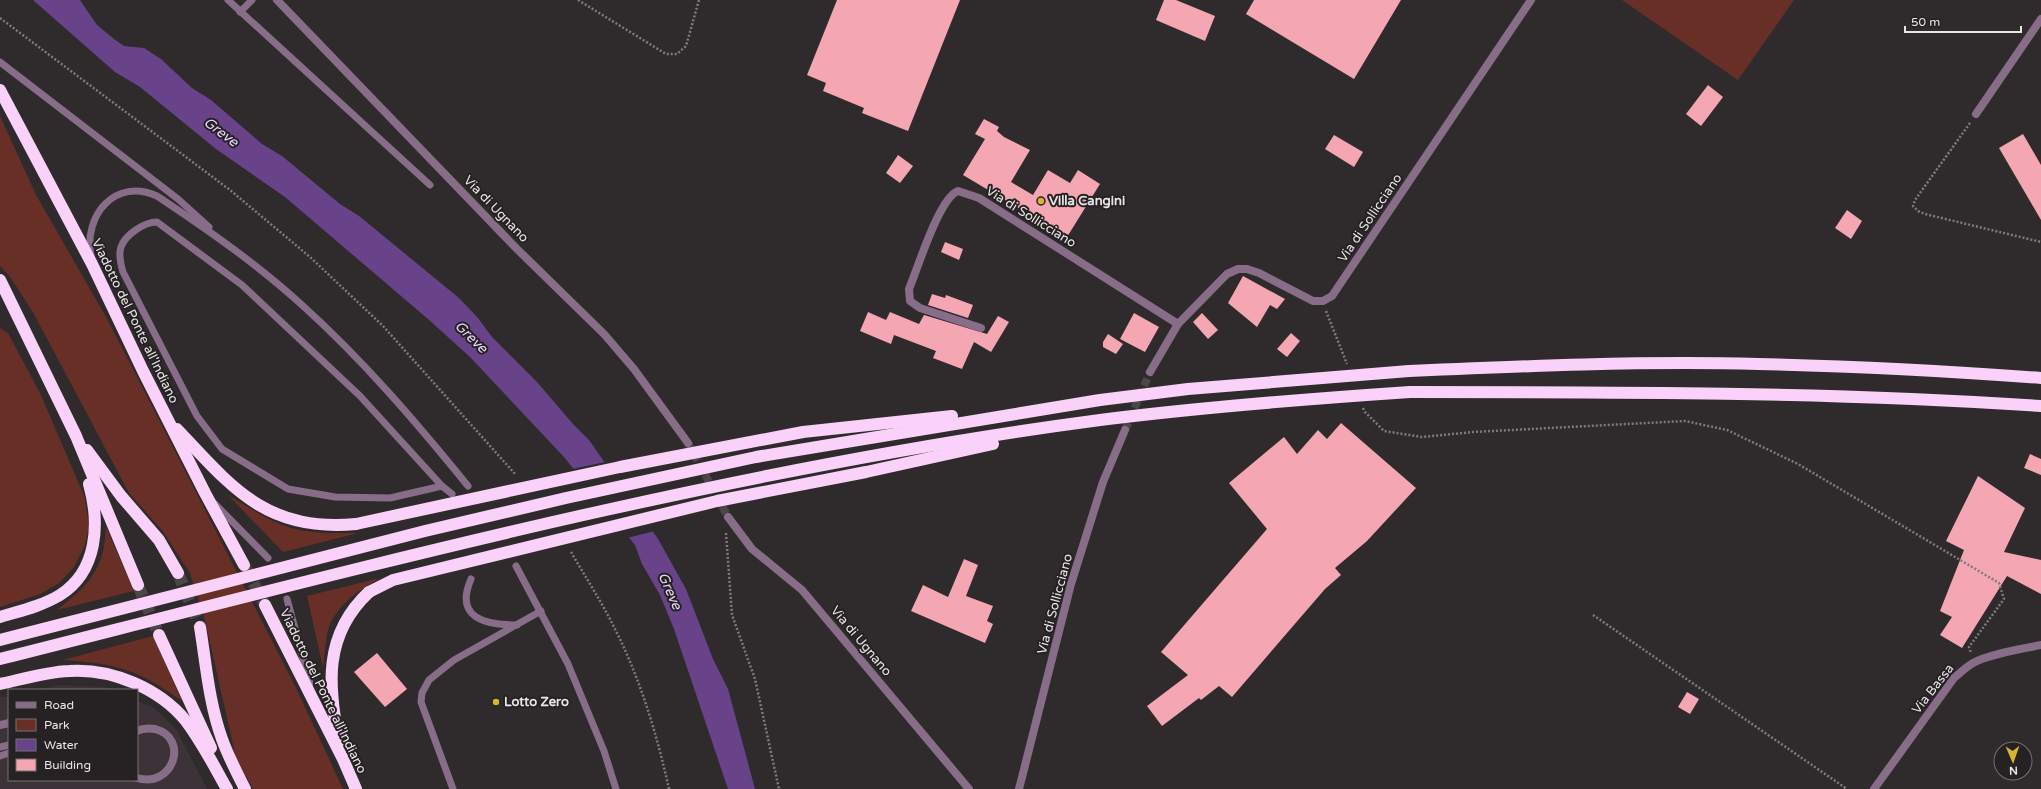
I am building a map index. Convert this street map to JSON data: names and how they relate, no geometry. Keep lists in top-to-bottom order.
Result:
{
  "streets": {
    "highway": ["Viadotto del Ponte all'Indiano"],
    "street": ["Via di Ugnano", "Via di Sollicciano", "Via Bassa"]
  },
  "water": ["Greve"],
  "places": ["Villa Cangini", "Lotto Zero"],
  "legend": [
    "Road",
    "Park",
    "Water",
    "Building"
  ],
  "scale_bar": "50 m",
  "north": "bottom"
}
